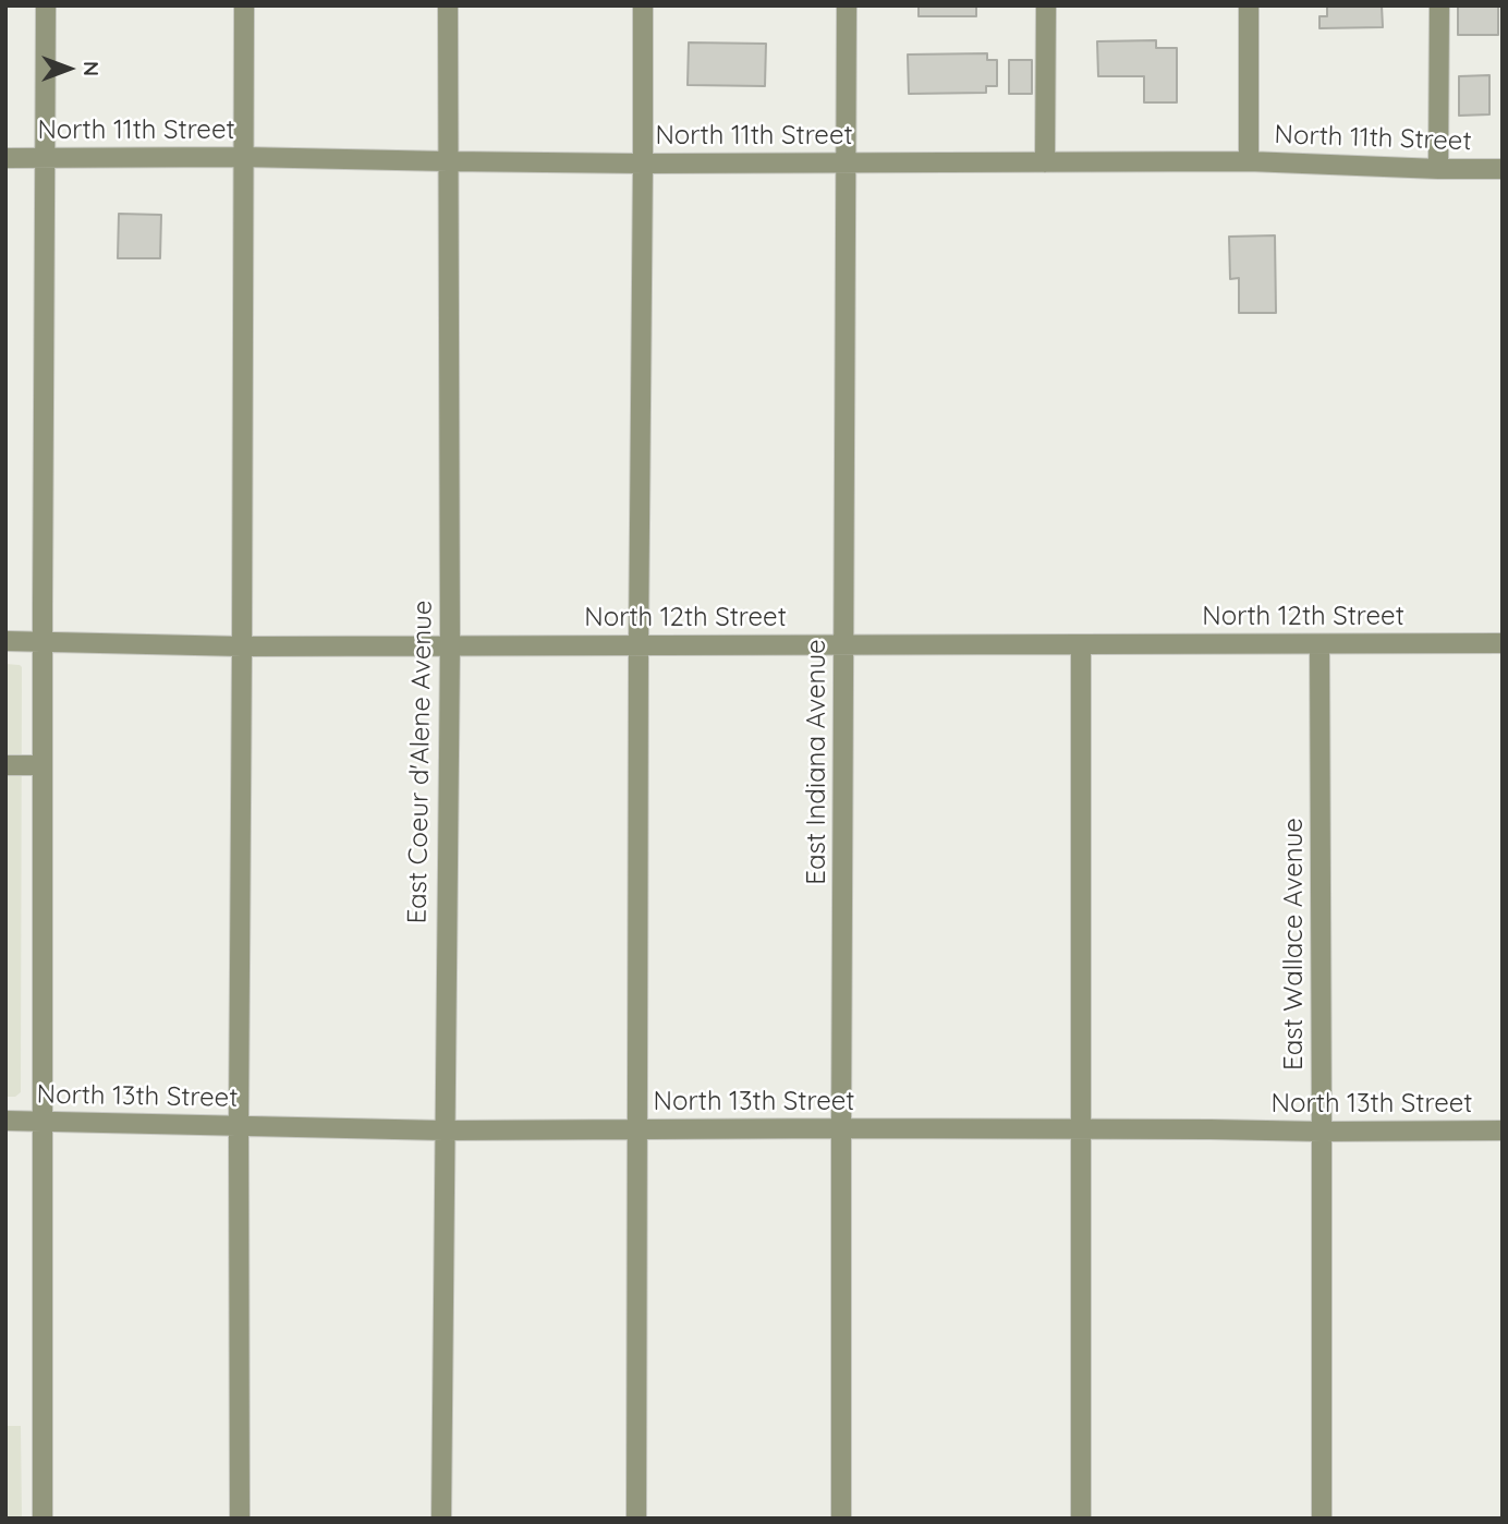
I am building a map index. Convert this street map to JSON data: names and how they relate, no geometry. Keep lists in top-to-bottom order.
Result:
{
  "streets": {
    "street": [
      "North 11th Street",
      "North 12th Street",
      "East Coeur d'Alene Avenue",
      "East Indiana Avenue",
      "East Wallace Avenue",
      "North 13th Street"
    ]
  },
  "crossings": [
    ["North 11th Street", "East Coeur d'Alene Avenue"],
    ["North 11th Street", "East Indiana Avenue"],
    ["North 12th Street", "East Coeur d'Alene Avenue"],
    ["North 12th Street", "East Indiana Avenue"],
    ["North 12th Street", "East Wallace Avenue"],
    ["East Coeur d'Alene Avenue", "North 13th Street"],
    ["East Indiana Avenue", "North 13th Street"],
    ["East Wallace Avenue", "North 13th Street"]
  ],
  "north": "right"
}
